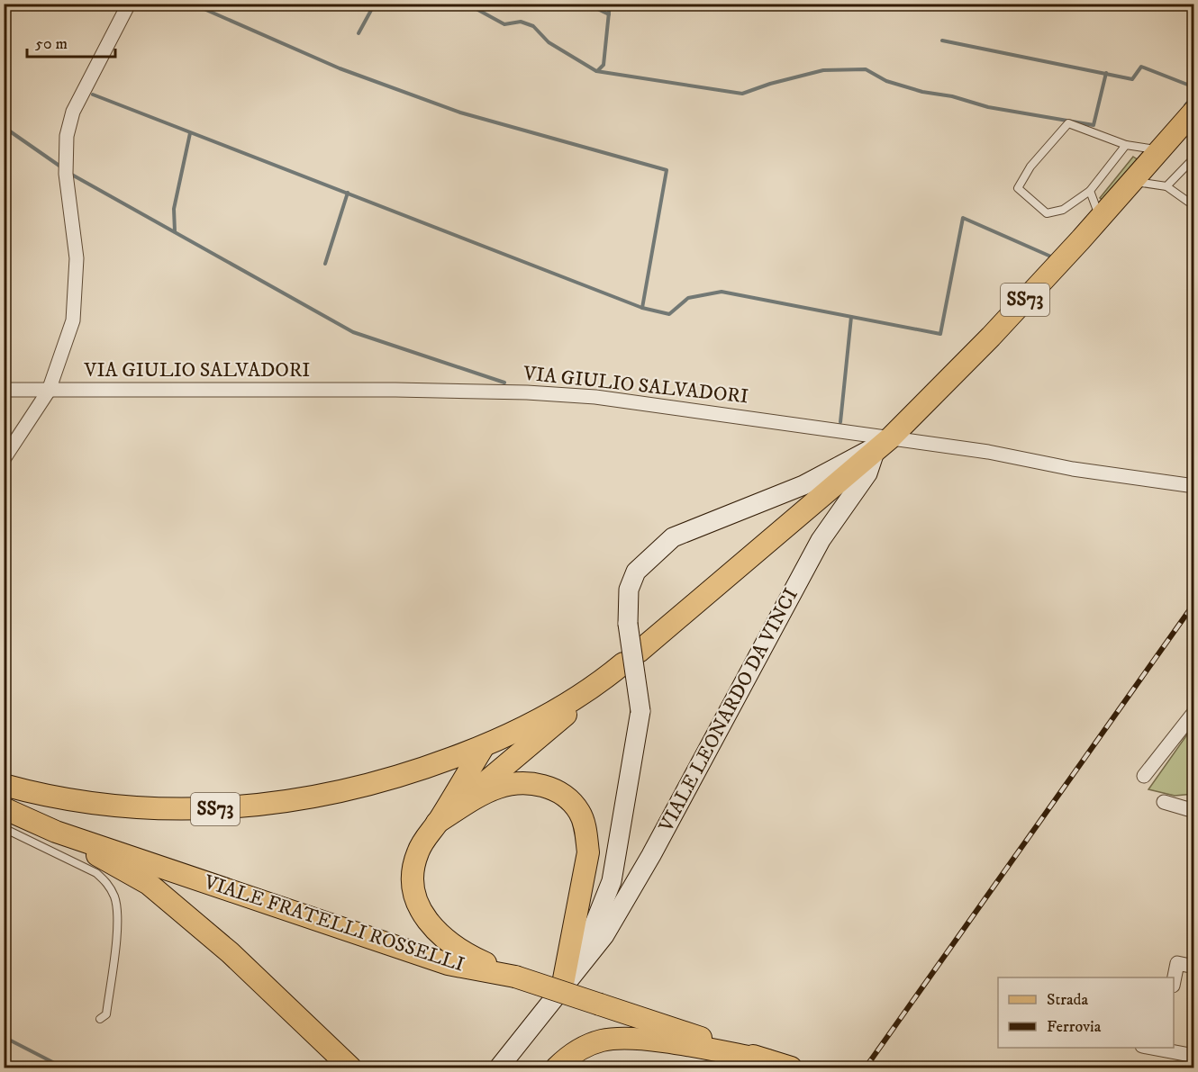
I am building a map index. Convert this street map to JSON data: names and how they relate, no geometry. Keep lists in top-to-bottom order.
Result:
{
  "streets": {
    "main road": ["SS73", "VIALE LEONARDO DA VINCI", "VIALE FRATELLI ROSSELLI"],
    "street": ["VIA GIULIO SALVADORI"]
  },
  "crossings": [
    ["SS73", "VIA GIULIO SALVADORI"],
    ["SS73", "VIALE LEONARDO DA VINCI"],
    ["VIA GIULIO SALVADORI", "VIALE LEONARDO DA VINCI"]
  ],
  "legend": ["Strada", "Ferrovia"],
  "scale_bar": "50 m"
}
